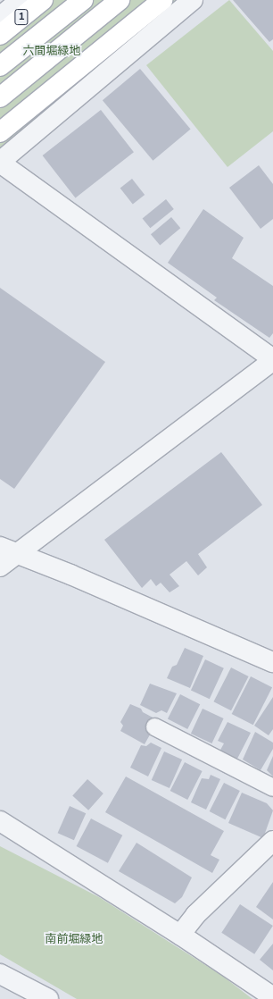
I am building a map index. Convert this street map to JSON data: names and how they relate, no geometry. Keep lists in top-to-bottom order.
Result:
{
  "streets": {
    "highway": ["1"]
  },
  "parks": ["六間堀緑地", "南前堀緑地"]
}
